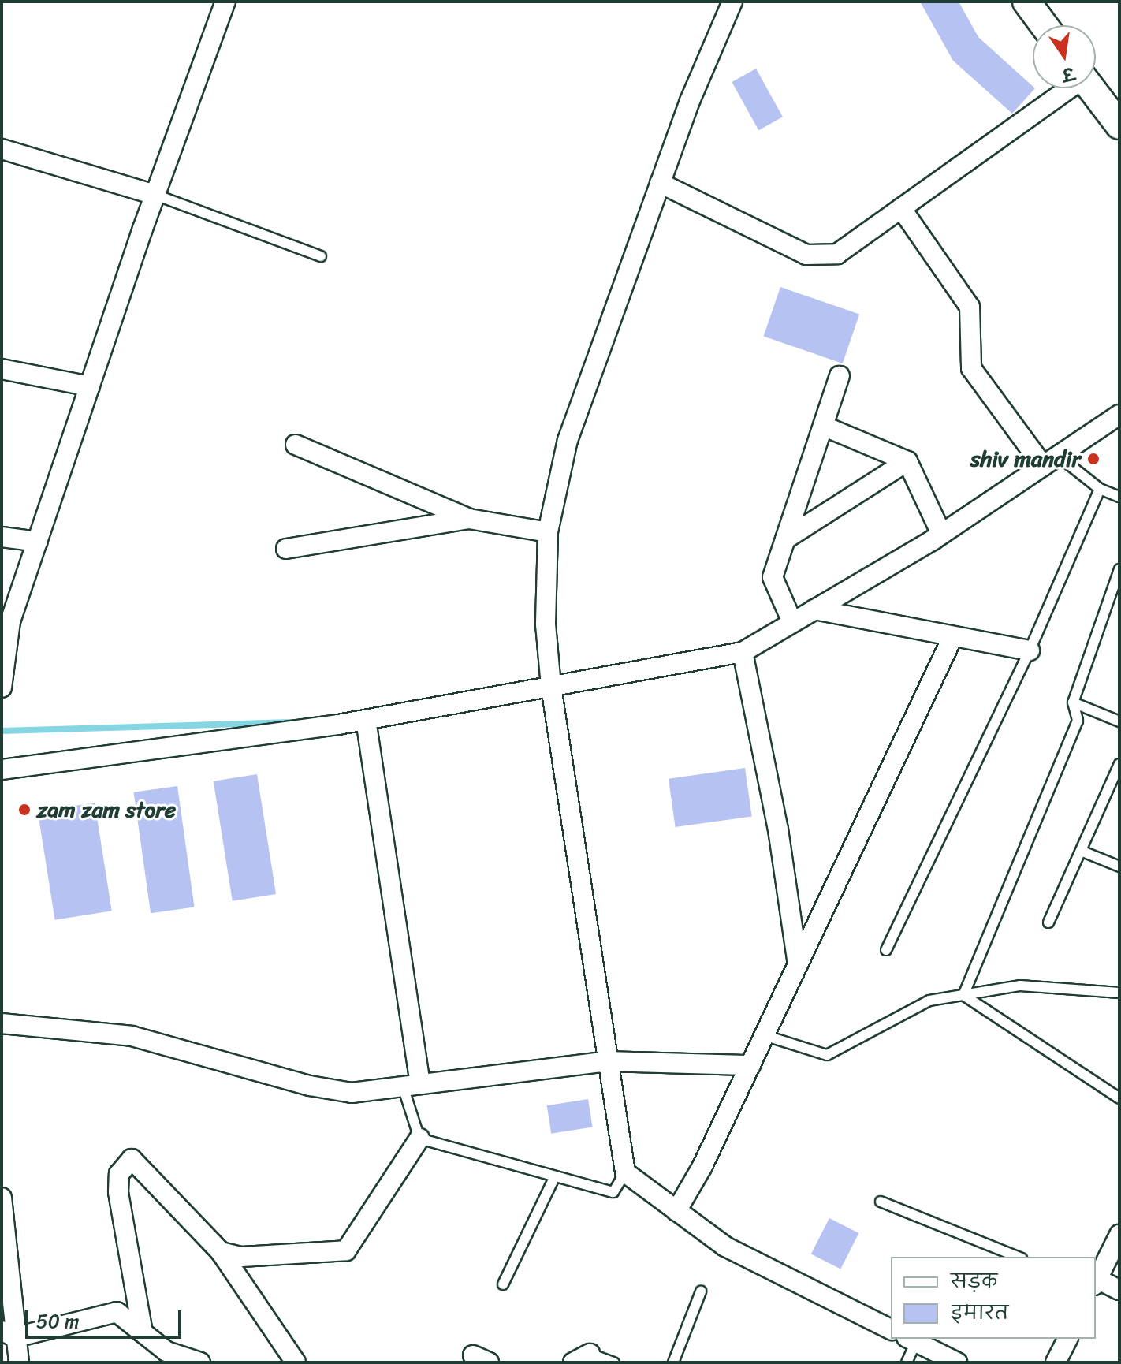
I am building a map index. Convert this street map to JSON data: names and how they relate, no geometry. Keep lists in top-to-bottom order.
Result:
{
  "places": ["shiv mandir", "zam zam store"],
  "legend": ["सड़क", "इमारत"],
  "scale_bar": "50 m",
  "north": "bottom"
}
